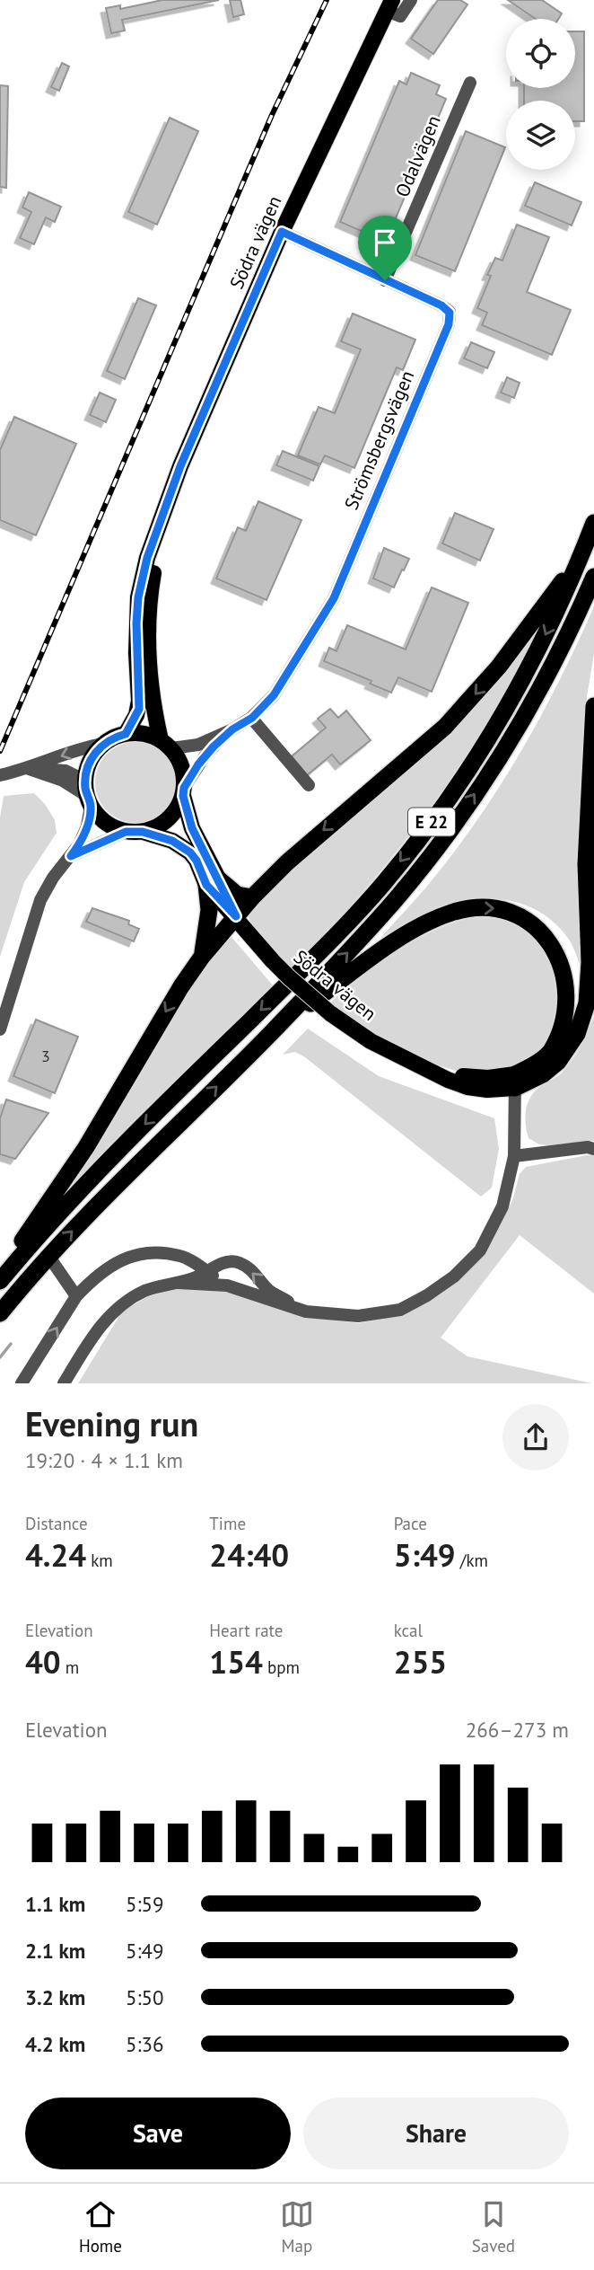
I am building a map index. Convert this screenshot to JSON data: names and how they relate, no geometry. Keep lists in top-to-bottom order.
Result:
{
  "streets": {
    "highway": ["E 22"],
    "main road": ["Södra vägen"],
    "street": ["Odalvägen", "Strömsbergsvägen"]
  },
  "crossings": [
    ["Odalvägen", "Strömsbergsvägen"],
    ["Södra vägen", "Strömsbergsvägen"]
  ],
  "house_numbers": ["3"],
  "page": {
    "heading": ["Evening run", "19:20 · 4 × 1.1 km"],
    "stats": [
      ["Distance", "4.24 km"],
      ["Time", "24:40"],
      ["Pace", "5:49 /km"],
      ["Elevation", "40 m"],
      ["Heart rate", "154 bpm"],
      ["kcal", "255"]
    ],
    "chart": ["Elevation", "266–273 m"],
    "list": [
      {
        "name": "1.1 km",
        "note": "5:59"
      },
      {
        "name": "2.1 km",
        "note": "5:49"
      },
      {
        "name": "3.2 km",
        "note": "5:50"
      },
      {
        "name": "4.2 km",
        "note": "5:36"
      }
    ],
    "buttons": ["Save", "Share"],
    "tabs": ["Home", "Map", "Saved"]
  }
}
